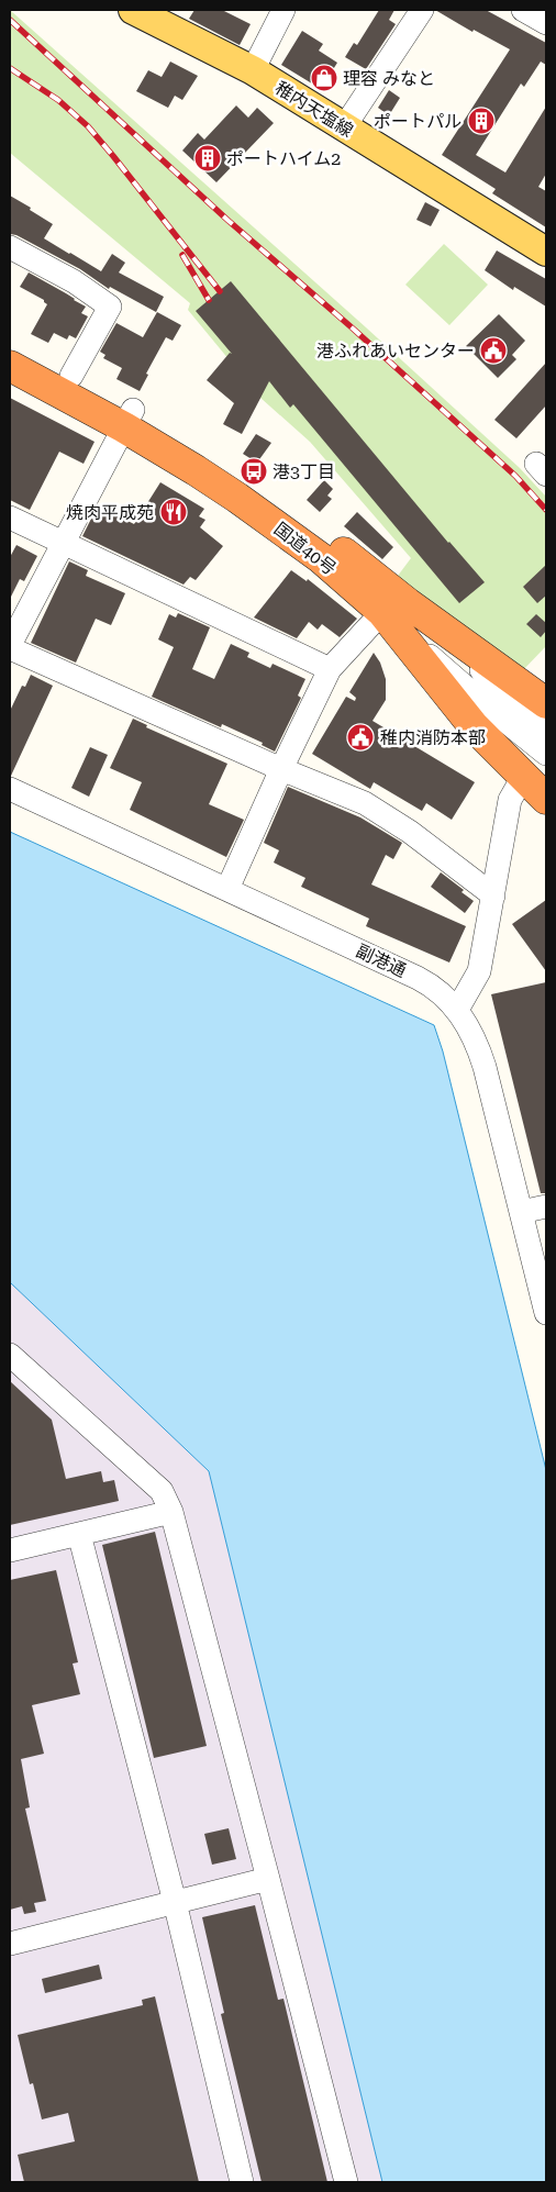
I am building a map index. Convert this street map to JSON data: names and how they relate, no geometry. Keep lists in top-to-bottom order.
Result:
{
  "streets": {
    "highway": ["国道40号"],
    "main road": ["稚内天塩線"],
    "street": ["副港通"]
  },
  "places": {
    "shop": ["理容 みなと"],
    "building": ["ポートパル", "ポートハイム2"],
    "public building": ["港ふれあいセンター", "稚内消防本部"],
    "bus stop": ["港3丁目"],
    "restaurant": ["焼肉平成苑"]
  }
}
